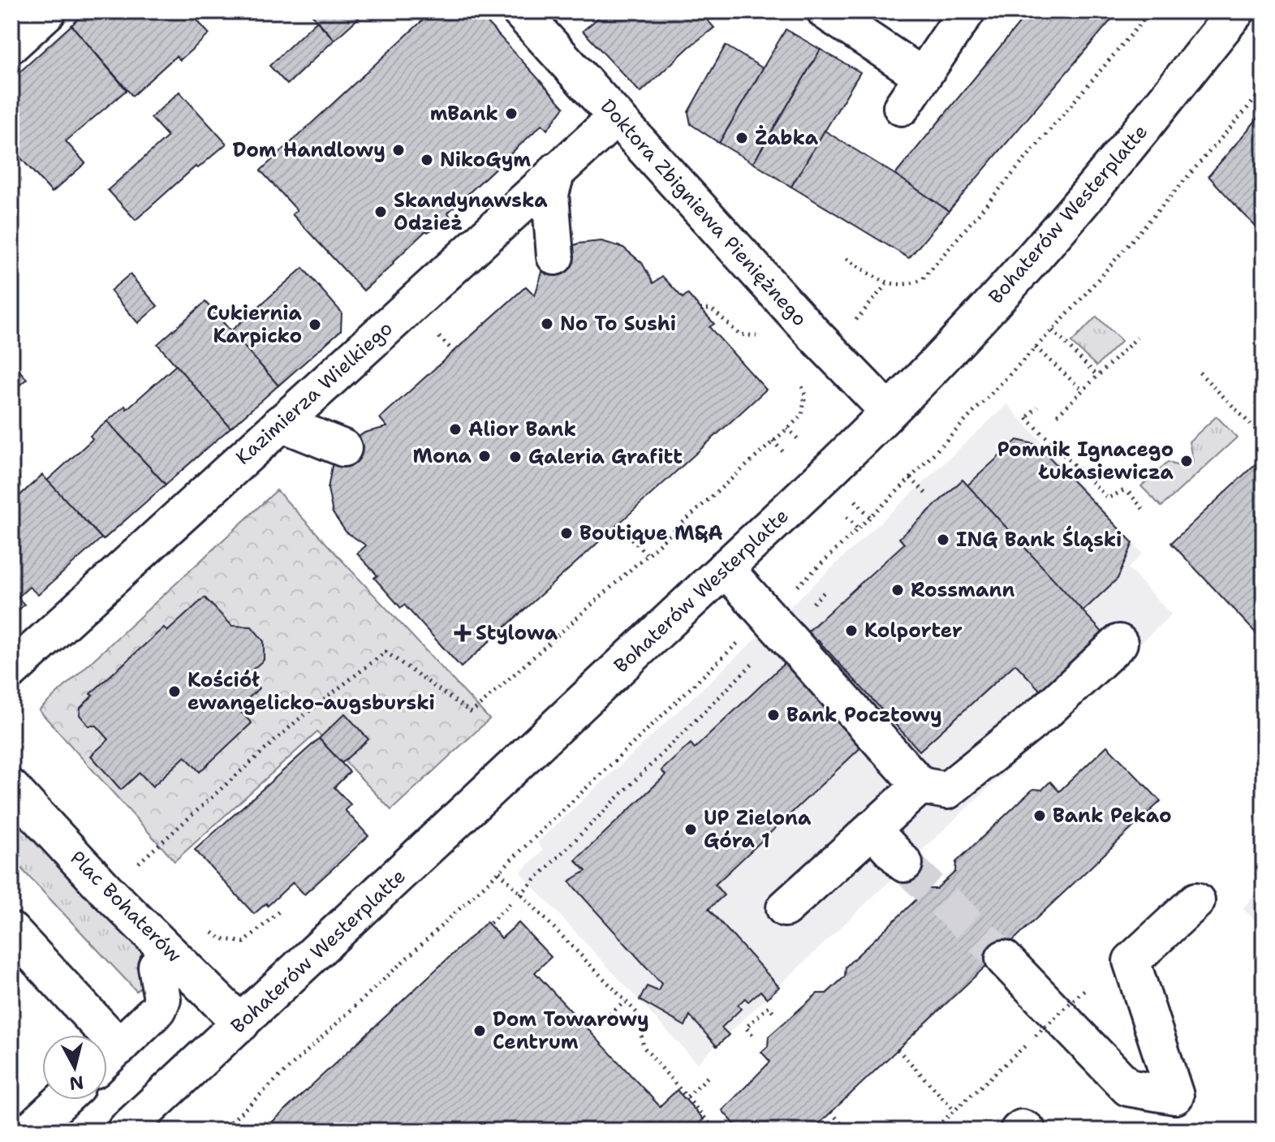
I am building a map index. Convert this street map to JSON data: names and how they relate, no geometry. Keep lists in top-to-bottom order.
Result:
{
  "streets": {
    "street": [
      "Doktora Zbigniewa Pieniężnego",
      "Bohaterów Westerplatte",
      "Kazimierza Wielkiego",
      "Plac Bohaterów"
    ]
  },
  "crossings": [
    ["Doktora Zbigniewa Pieniężnego", "Bohaterów Westerplatte"],
    ["Doktora Zbigniewa Pieniężnego", "Kazimierza Wielkiego"],
    ["Bohaterów Westerplatte", "Plac Bohaterów"]
  ],
  "places": {
    "other": [
      "mBank",
      "Żabka",
      "Dom Handlowy",
      "NikoGym",
      "Skandynawska Odzież",
      "No To Sushi",
      "Cukiernia Karpicko",
      "Alior Bank",
      "Mona",
      "Galeria Grafitt",
      "Pomnik Ignacego Łukasiewicza",
      "Boutique M&A",
      "ING Bank Śląski",
      "Rossmann",
      "Kolporter",
      "Kościół ewangelicko-augsburski",
      "Bank Pocztowy",
      "Bank Pekao",
      "UP Zielona Góra 1",
      "Dom Towarowy Centrum"
    ],
    "health": ["Stylowa"]
  },
  "north": "bottom"
}
